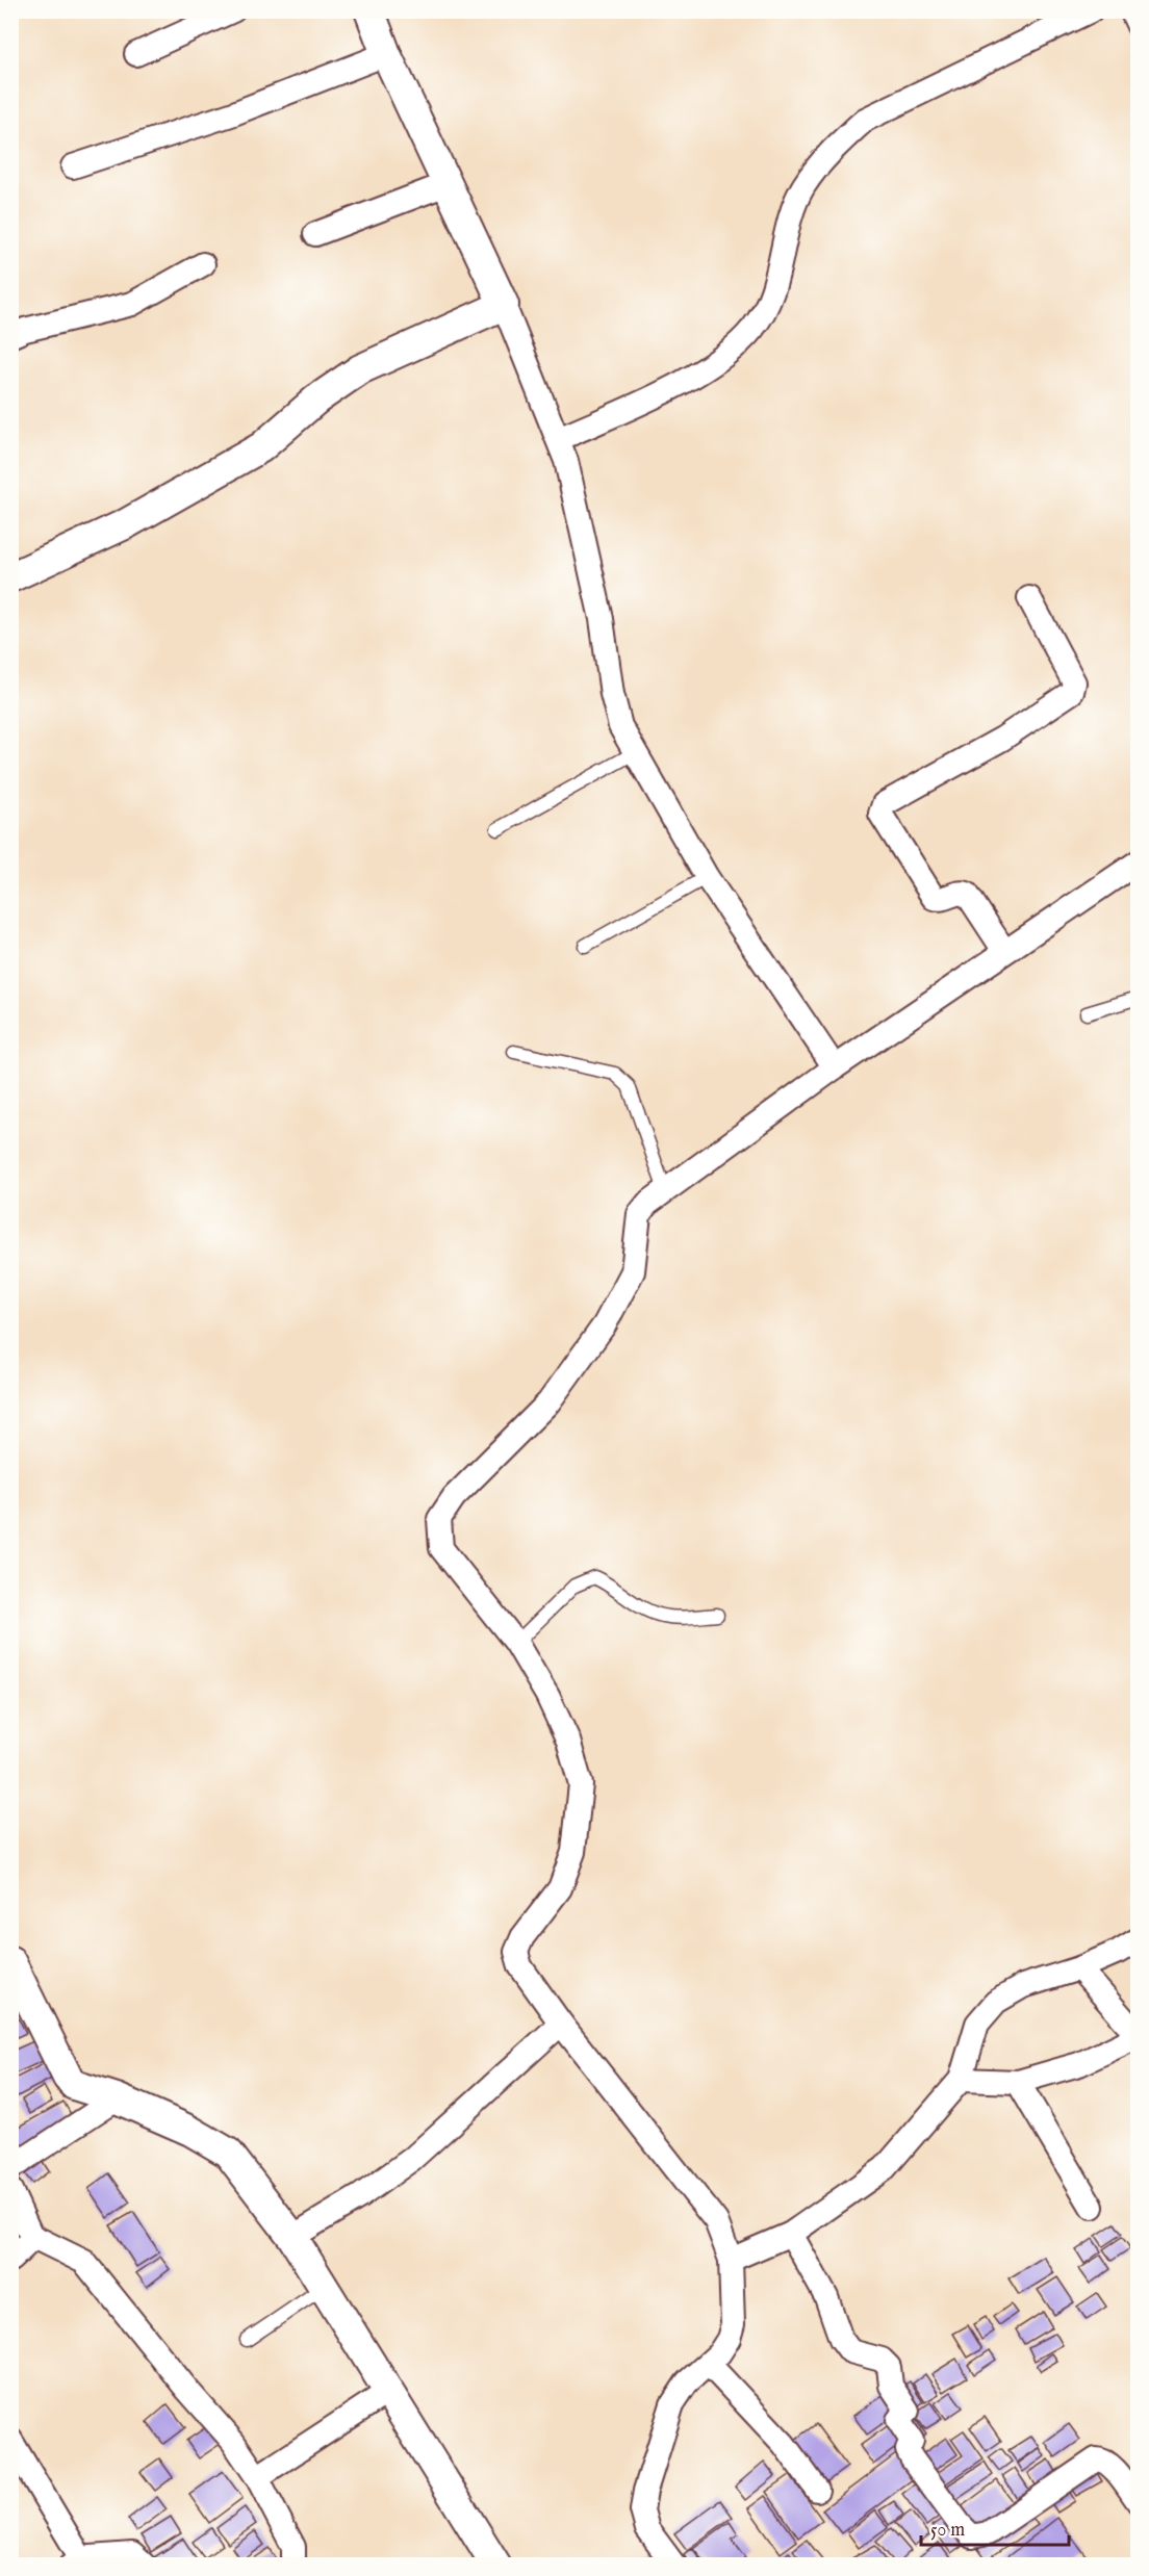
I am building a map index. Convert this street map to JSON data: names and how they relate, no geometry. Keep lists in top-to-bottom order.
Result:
{
  "scale_bar": "50 m"
}
